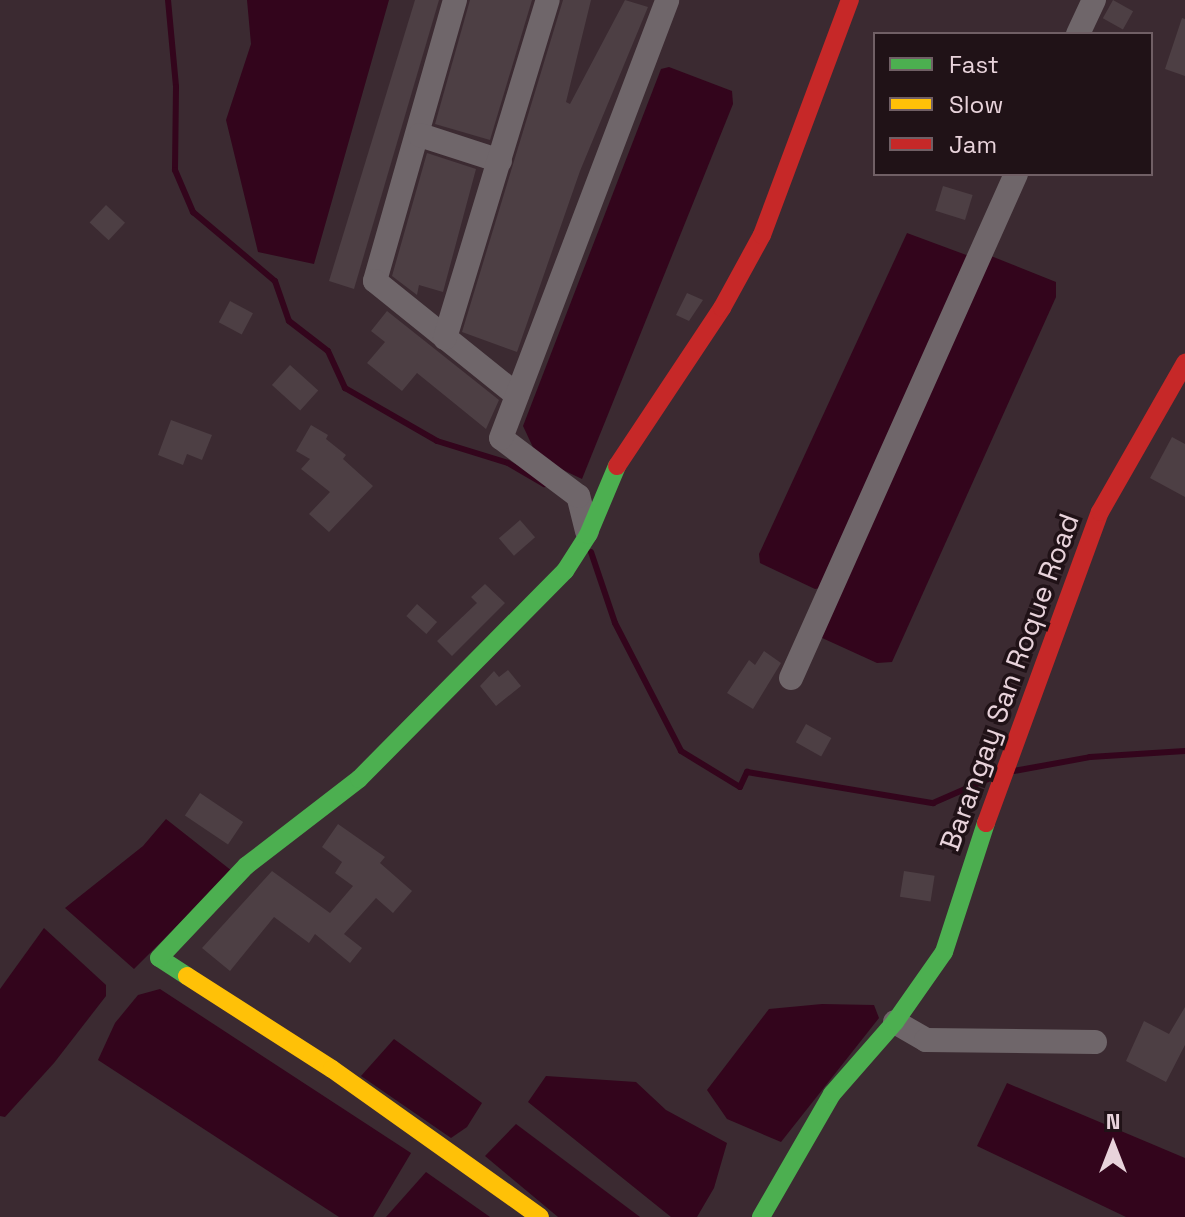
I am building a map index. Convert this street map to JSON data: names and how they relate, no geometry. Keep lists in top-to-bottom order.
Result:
{
  "streets": {
    "street": ["Barangay San Roque Road"]
  },
  "legend": ["Fast", "Slow", "Jam"],
  "north": "top"
}
